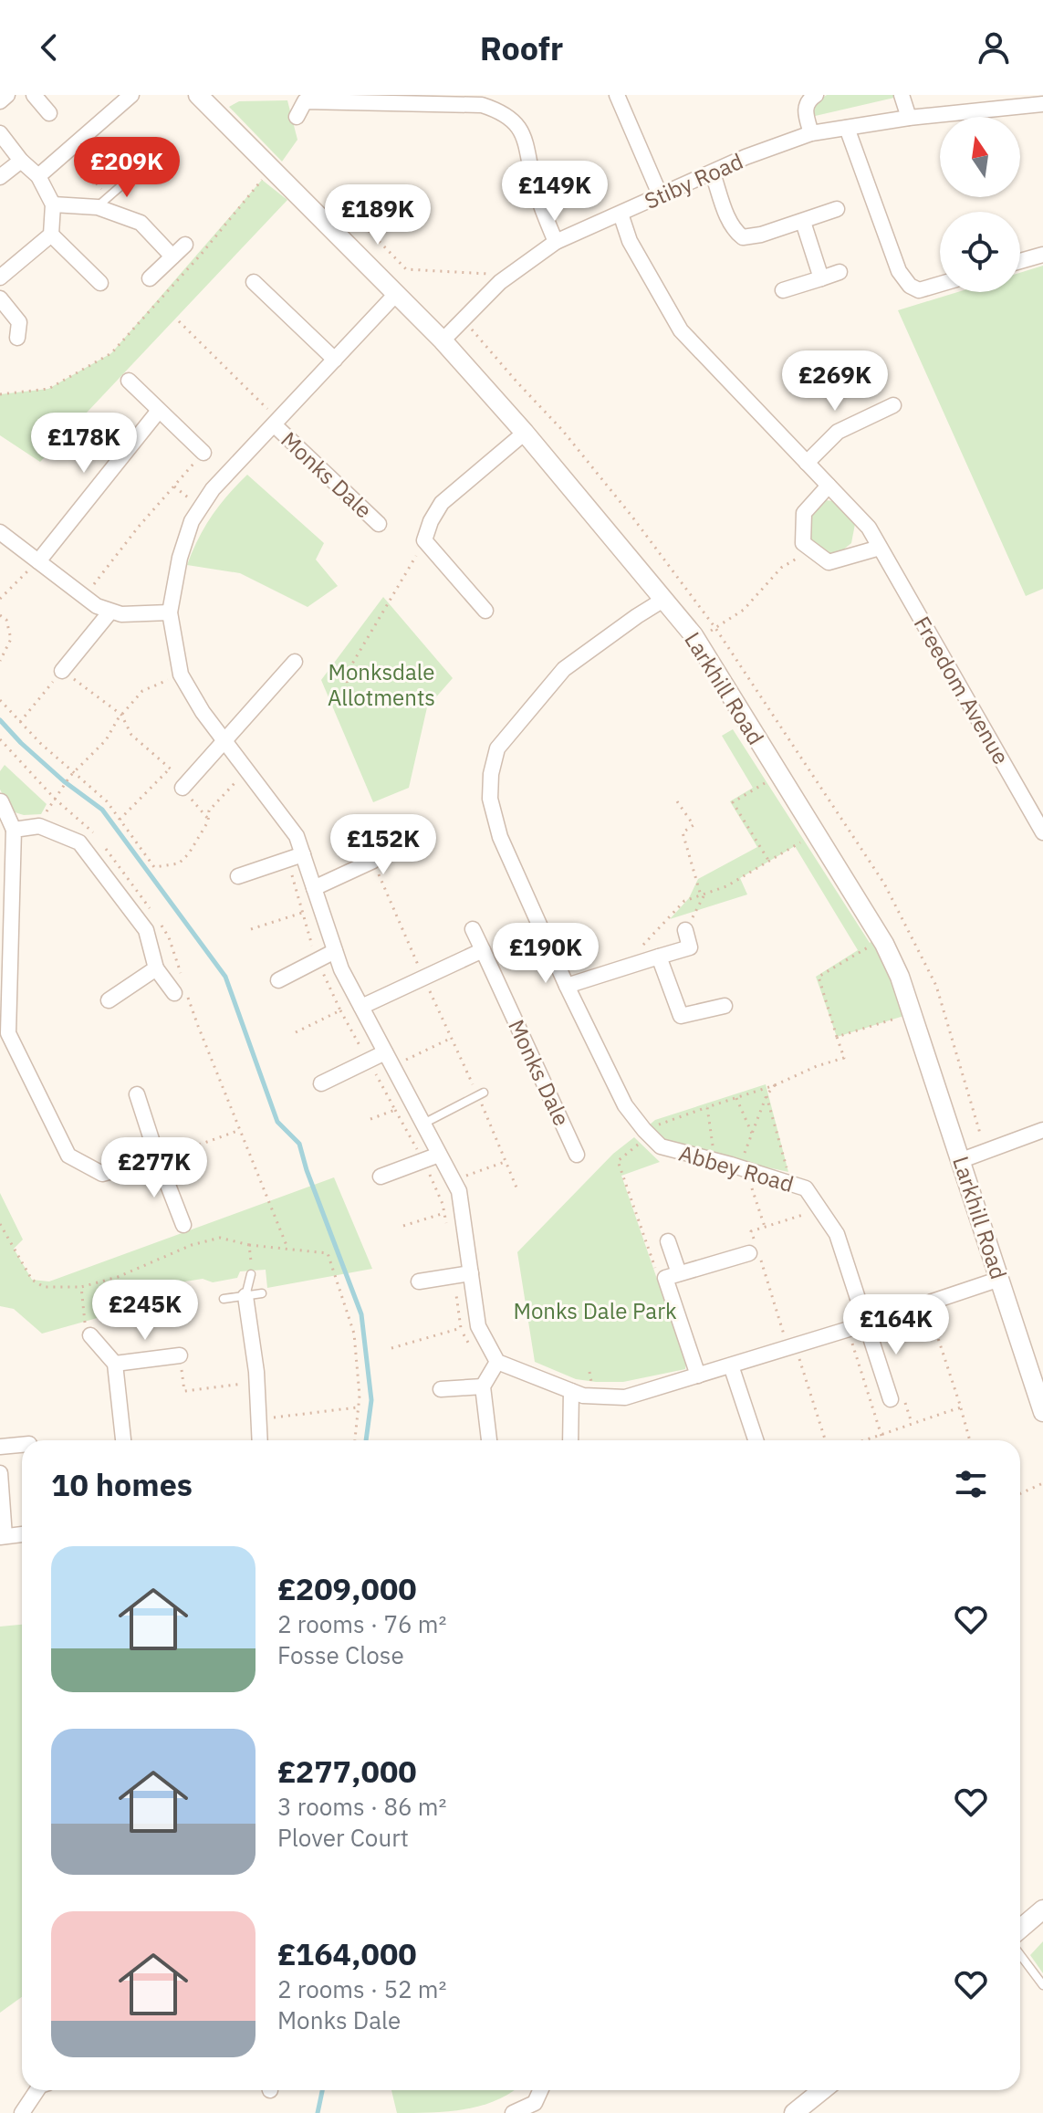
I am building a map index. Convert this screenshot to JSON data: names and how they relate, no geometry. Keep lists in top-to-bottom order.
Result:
{
  "streets": {
    "street": [
      "Stiby Road",
      "Monks Dale",
      "Larkhill Road",
      "Freedom Avenue",
      "Abbey Road"
    ]
  },
  "crossings": [
    ["Stiby Road", "Larkhill Road"],
    ["Stiby Road", "Freedom Avenue"],
    ["Monks Dale", "Larkhill Road"],
    ["Larkhill Road", "Abbey Road"]
  ],
  "parks": ["Monksdale Allotments", "Monks Dale Park"],
  "north": "top",
  "page": {
    "header": "Roofr",
    "price": [
      "£209K",
      "£149K",
      "£189K",
      "£269K",
      "£178K",
      "£152K",
      "£190K",
      "£277K",
      "£245K",
      "£164K"
    ],
    "heading": "10 homes",
    "list": [
      {
        "name": "£209,000",
        "note": "2 rooms · 76 m² · Fosse Close"
      },
      {
        "name": "£277,000",
        "note": "3 rooms · 86 m² · Plover Court"
      },
      {
        "name": "£164,000",
        "note": "2 rooms · 52 m² · Monks Dale"
      }
    ]
  }
}
